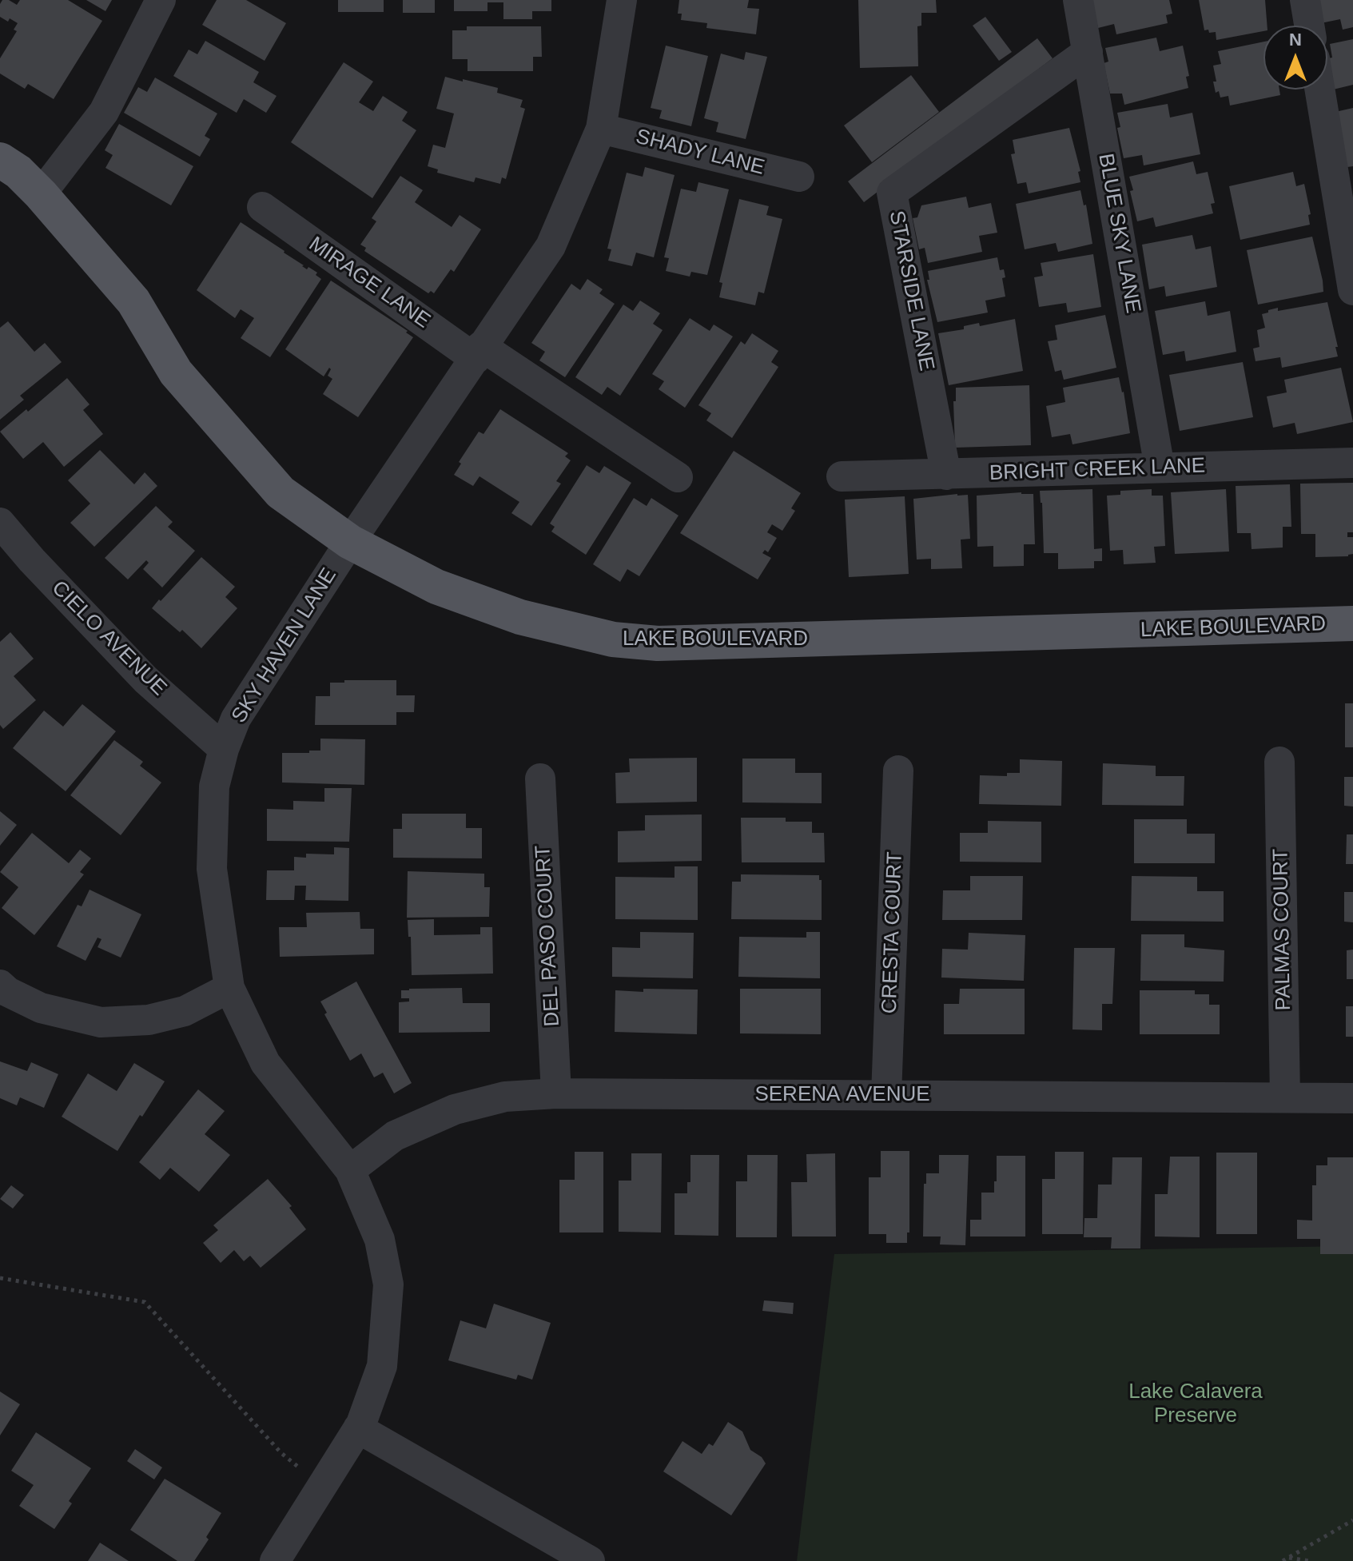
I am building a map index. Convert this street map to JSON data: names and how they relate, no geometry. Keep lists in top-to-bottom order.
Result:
{
  "streets": {
    "main road": ["LAKE BOULEVARD"],
    "street": [
      "SHADY LANE",
      "BLUE SKY LANE",
      "MIRAGE LANE",
      "STARSIDE LANE",
      "BRIGHT CREEK LANE",
      "CIELO AVENUE",
      "SKY HAVEN LANE",
      "PALMAS COURT",
      "CRESTA COURT",
      "DEL PASO COURT",
      "SERENA AVENUE"
    ]
  },
  "crossings": [
    ["SHADY LANE", "SKY HAVEN LANE"],
    ["BLUE SKY LANE", "STARSIDE LANE"],
    ["BLUE SKY LANE", "BRIGHT CREEK LANE"],
    ["MIRAGE LANE", "SKY HAVEN LANE"],
    ["STARSIDE LANE", "BRIGHT CREEK LANE"],
    ["LAKE BOULEVARD", "SKY HAVEN LANE"],
    ["CIELO AVENUE", "SKY HAVEN LANE"],
    ["SKY HAVEN LANE", "SERENA AVENUE"],
    ["PALMAS COURT", "SERENA AVENUE"],
    ["CRESTA COURT", "SERENA AVENUE"],
    ["DEL PASO COURT", "SERENA AVENUE"]
  ],
  "parks": ["Lake Calavera Preserve"],
  "north": "top"
}
